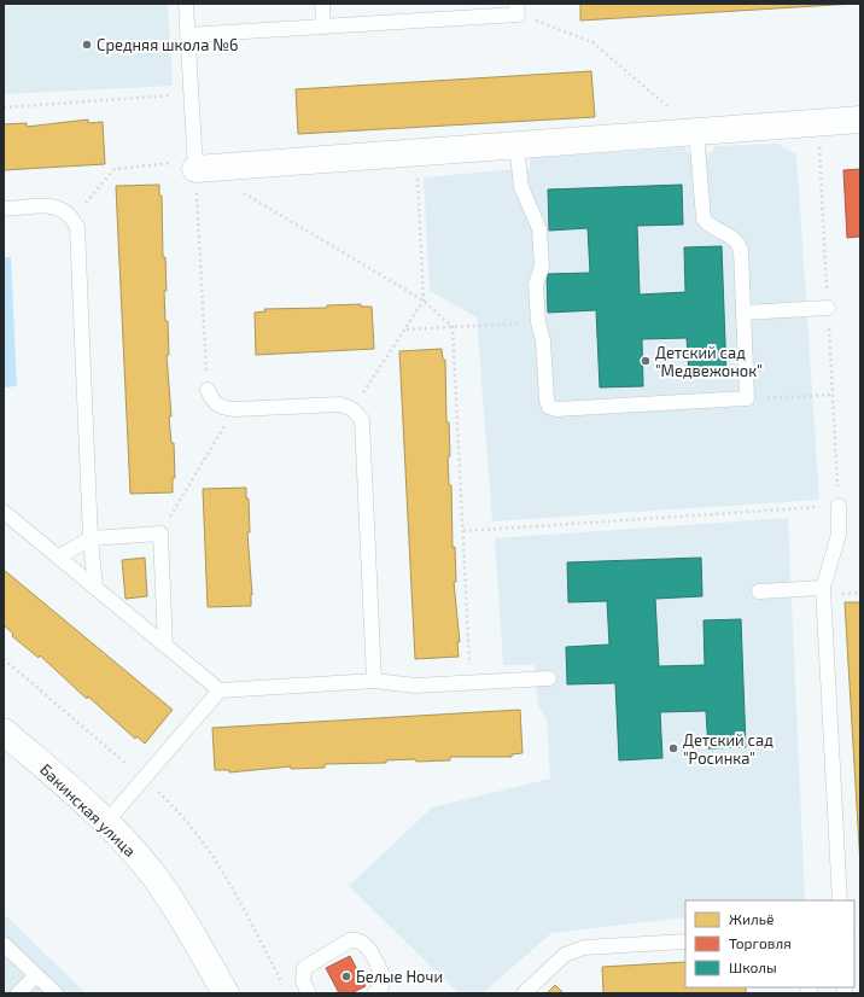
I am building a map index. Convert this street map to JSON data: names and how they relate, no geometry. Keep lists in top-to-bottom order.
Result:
{
  "streets": {
    "street": ["Бакинская улица"]
  },
  "places": [
    "Средняя школа №6",
    "Детский сад \"Медвежонок\"",
    "Детский сад \"Росинка\"",
    "Белые Ночи"
  ],
  "legend": ["Жильё", "Торговля", "Школы"]
}
